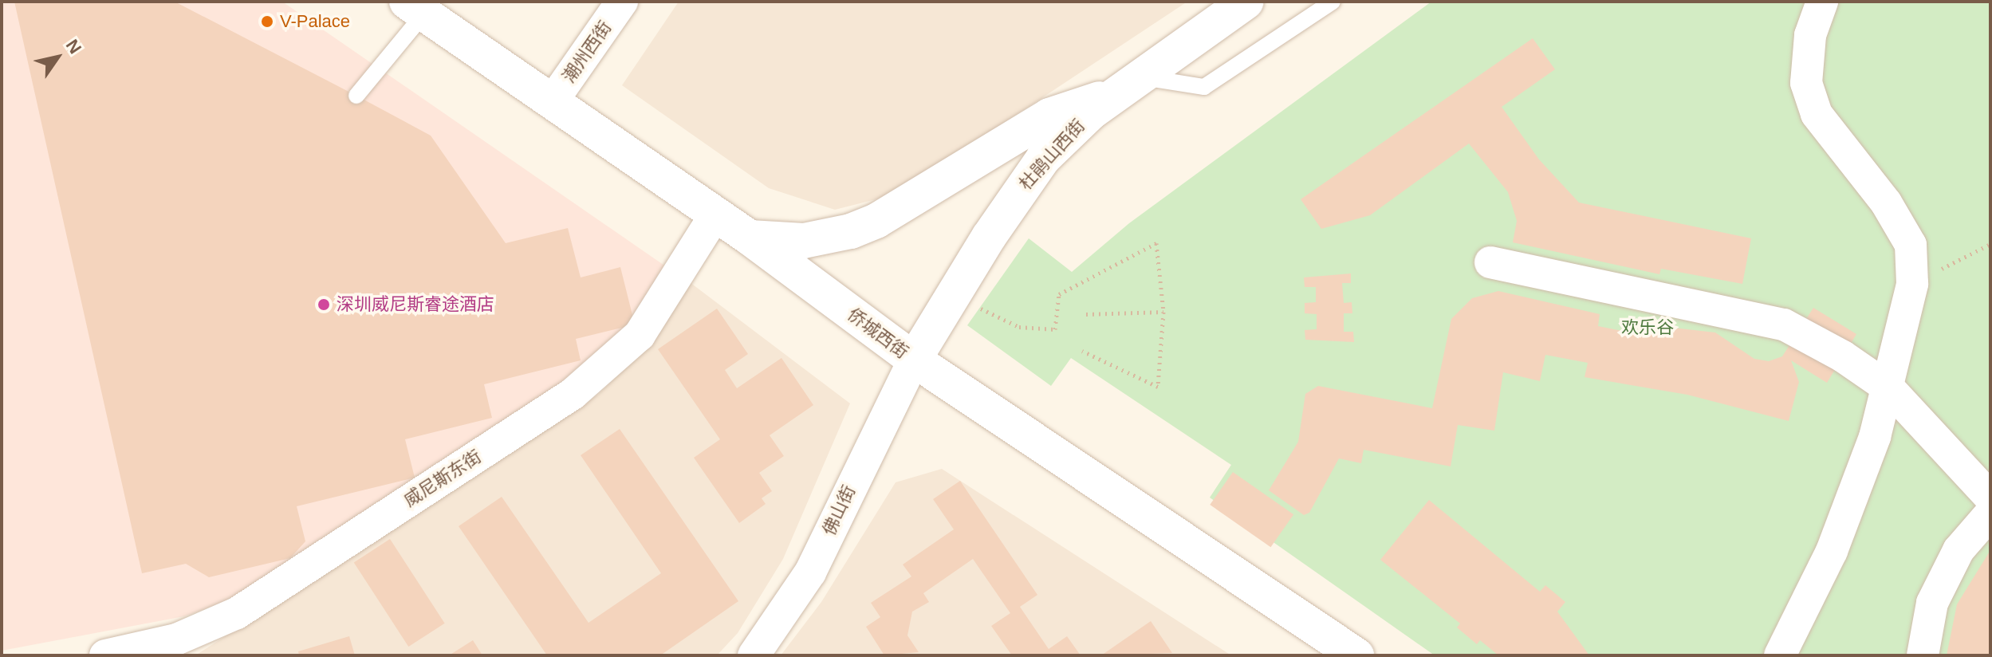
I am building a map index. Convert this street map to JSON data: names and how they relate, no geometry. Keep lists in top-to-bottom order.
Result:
{
  "streets": {
    "street": [
      "潮州西街",
      "杜鹃山西街",
      "侨城西街",
      "威尼斯东街",
      "佛山街"
    ]
  },
  "crossings": [
    ["潮州西街", "侨城西街"],
    ["杜鹃山西街", "侨城西街"],
    ["杜鹃山西街", "佛山街"],
    ["侨城西街", "威尼斯东街"],
    ["侨城西街", "佛山街"]
  ],
  "parks": ["欢乐谷"],
  "places": ["V-Palace", "深圳威尼斯睿途酒店"],
  "north": "top right"
}
